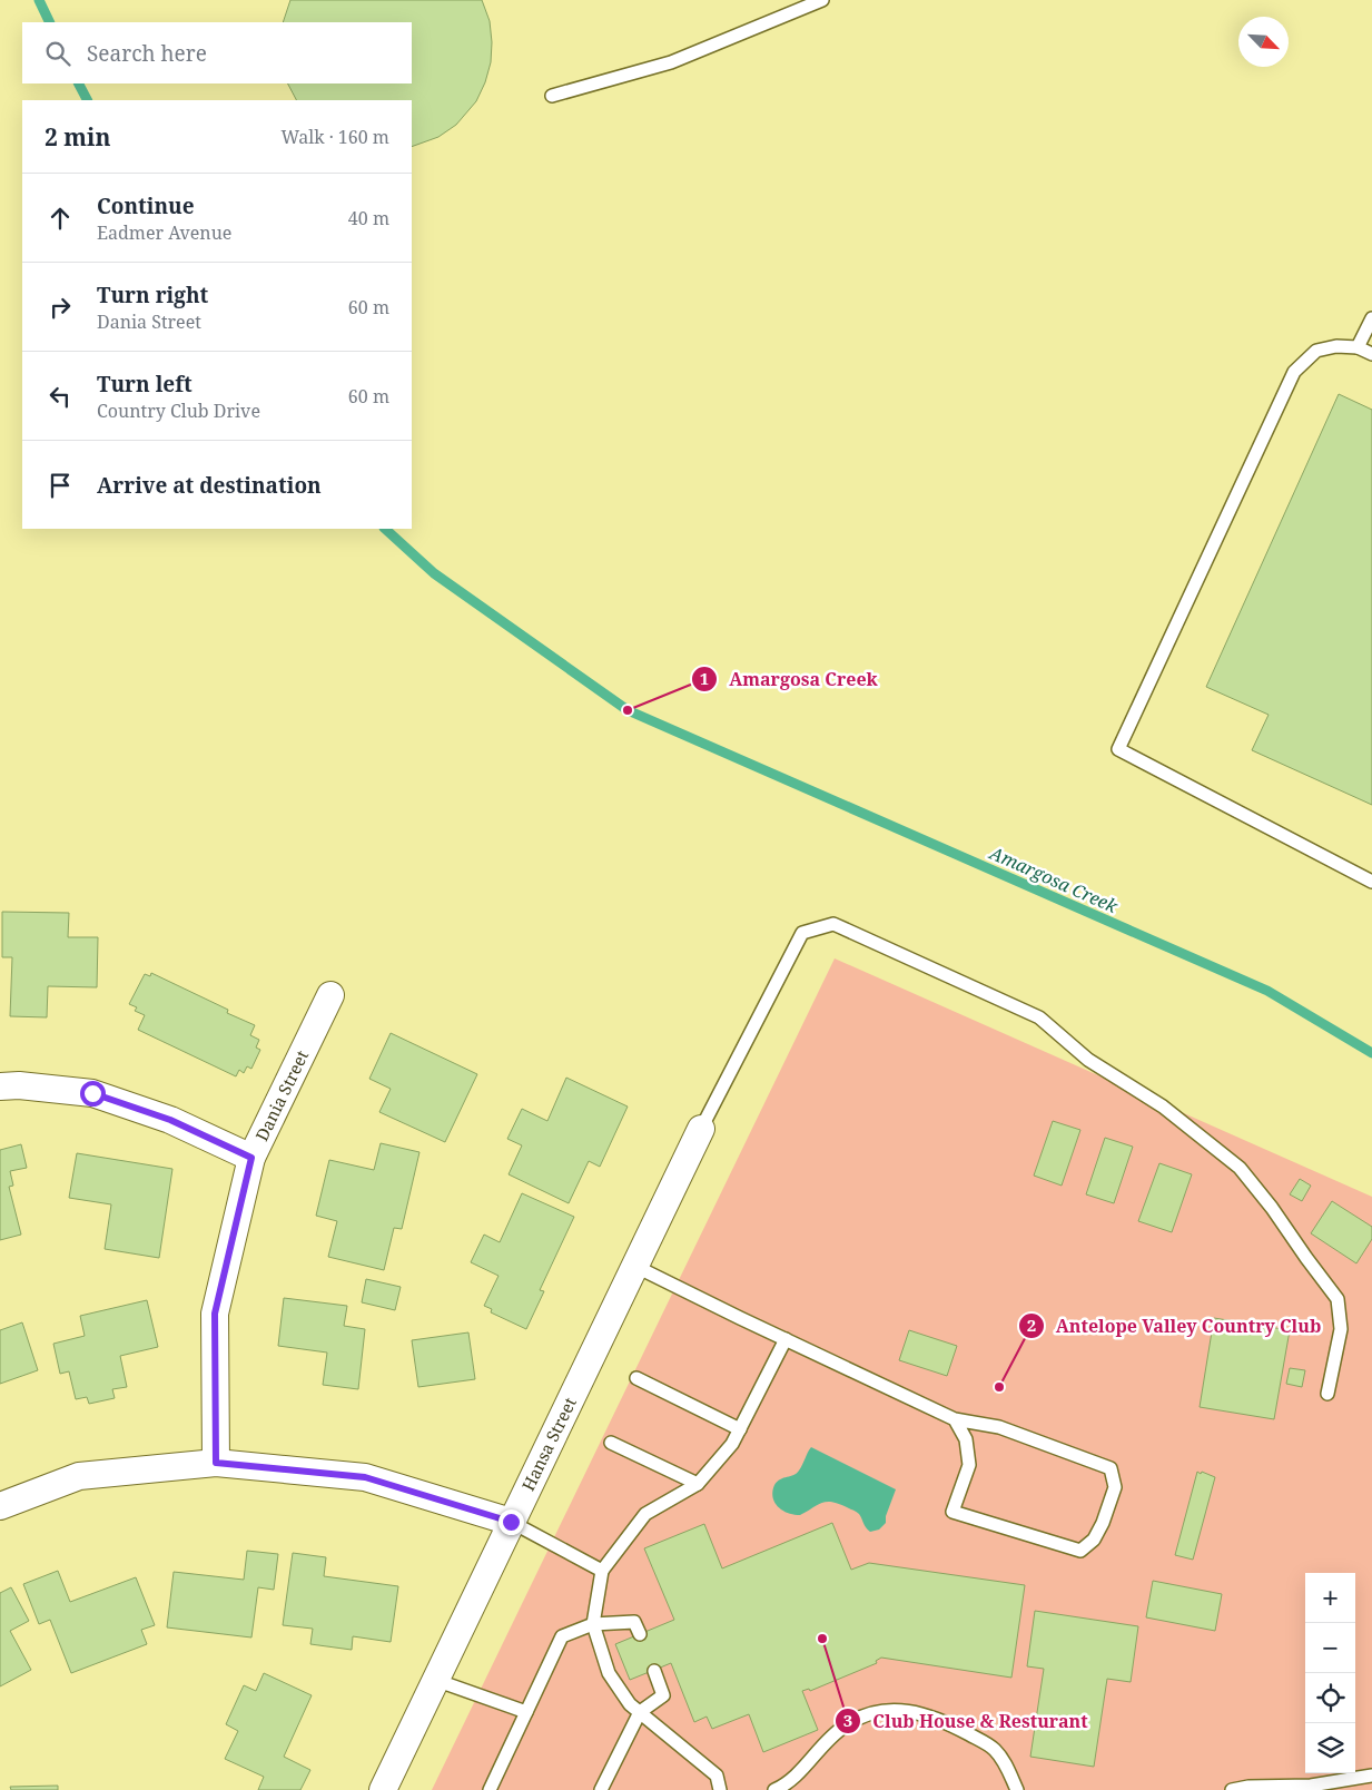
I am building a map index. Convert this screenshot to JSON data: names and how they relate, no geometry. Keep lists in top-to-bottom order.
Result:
{
  "streets": {
    "street": ["Dania Street", "Hansa Street"]
  },
  "water": ["Amargosa Creek"],
  "places": ["Amargosa Creek", "Antelope Valley Country Club", "Club House & Resturant"],
  "north": "bottom right",
  "page": {
    "search": "Search here",
    "heading": ["2 min", "Walk · 160 m"],
    "list": [
      ["Continue", "Eadmer Avenue", "40 m"],
      ["Turn right", "Dania Street", "60 m"],
      ["Turn left", "Country Club Drive", "60 m"],
      "Arrive at destination"
    ],
    "map_buttons": ["+", "−"]
  }
}
